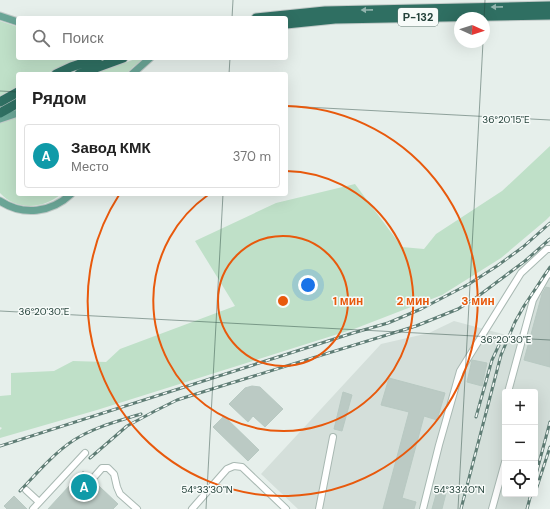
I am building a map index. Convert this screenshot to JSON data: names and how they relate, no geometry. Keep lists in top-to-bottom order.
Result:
{
  "streets": {
    "highway": ["Р-132"]
  },
  "north": "right",
  "page": {
    "search": "Поиск",
    "heading": "Рядом",
    "list": [
      {
        "mark": "A",
        "name": "Завод КМК",
        "note": "Место",
        "value": "370 m"
      }
    ],
    "map_buttons": ["+", "−"],
    "pins": "A"
  },
  "coordinates": [
    "36°20'15\"E",
    "36°20'30\"E",
    "54°33'30\"N",
    "54°33'40\"N"
  ],
  "rings": ["1 мин", "2 мин", "3 мин"]
}
